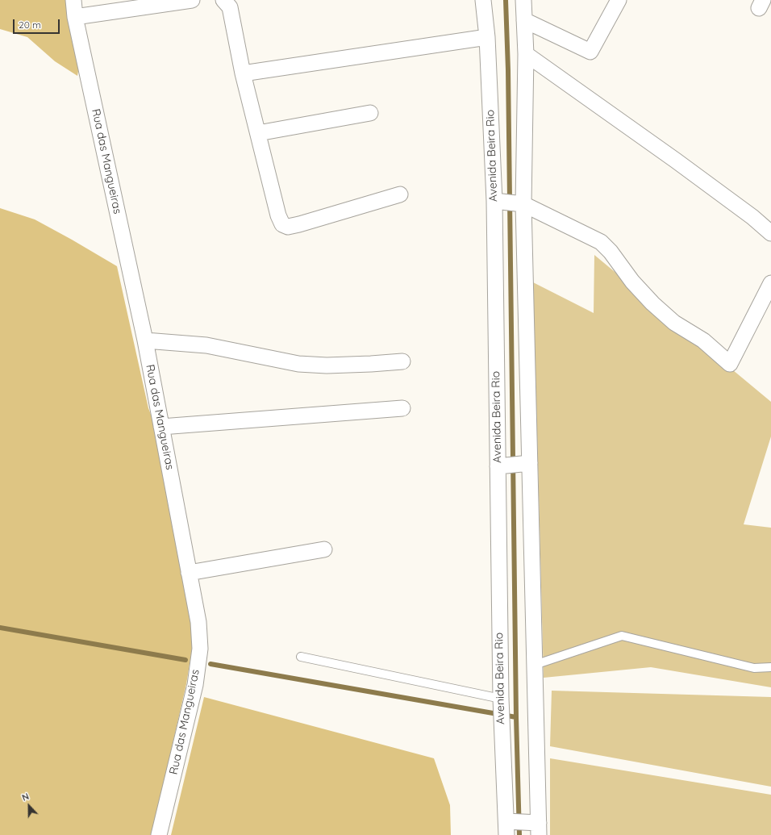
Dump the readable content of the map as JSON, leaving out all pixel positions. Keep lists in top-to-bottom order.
{
  "streets": {
    "street": ["Avenida Beira Rio", "Rua das Mangueiras"]
  },
  "scale_bar": "20 m",
  "north": "top"
}
